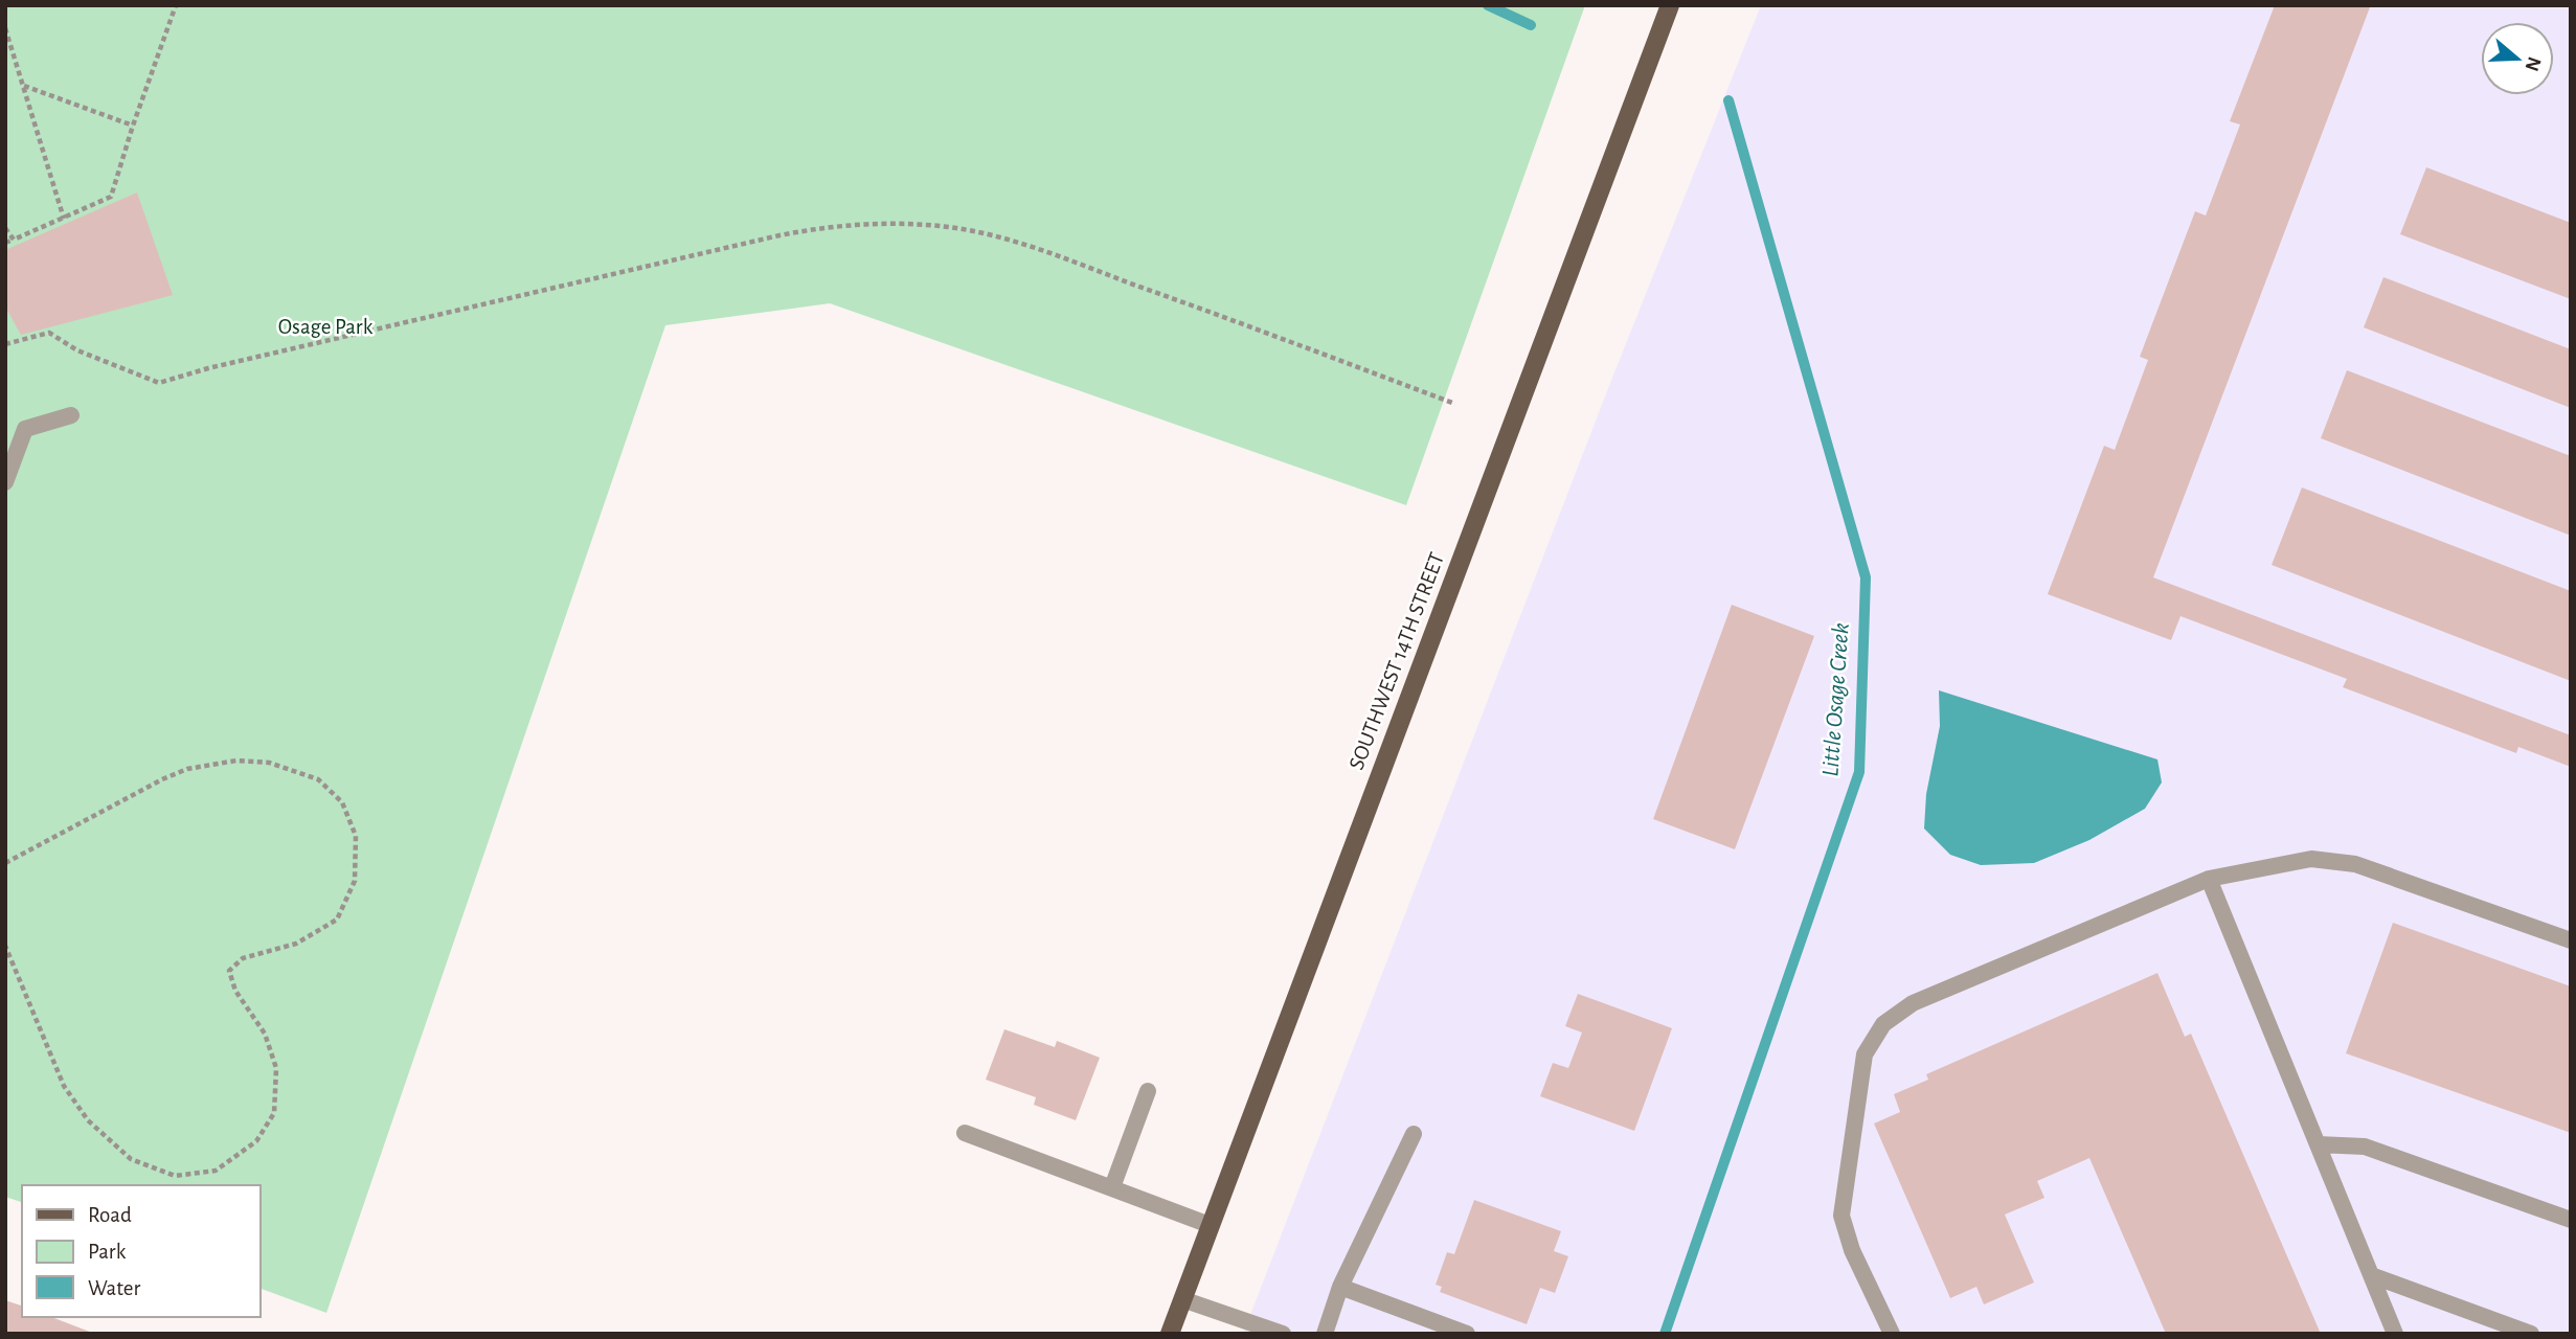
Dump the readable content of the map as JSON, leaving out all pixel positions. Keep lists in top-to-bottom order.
{
  "streets": {
    "main road": ["SOUTHWEST 14TH STREET"]
  },
  "water": ["Little Osage Creek"],
  "parks": ["Osage Park"],
  "legend": ["Road", "Park", "Water"],
  "north": "right"
}
